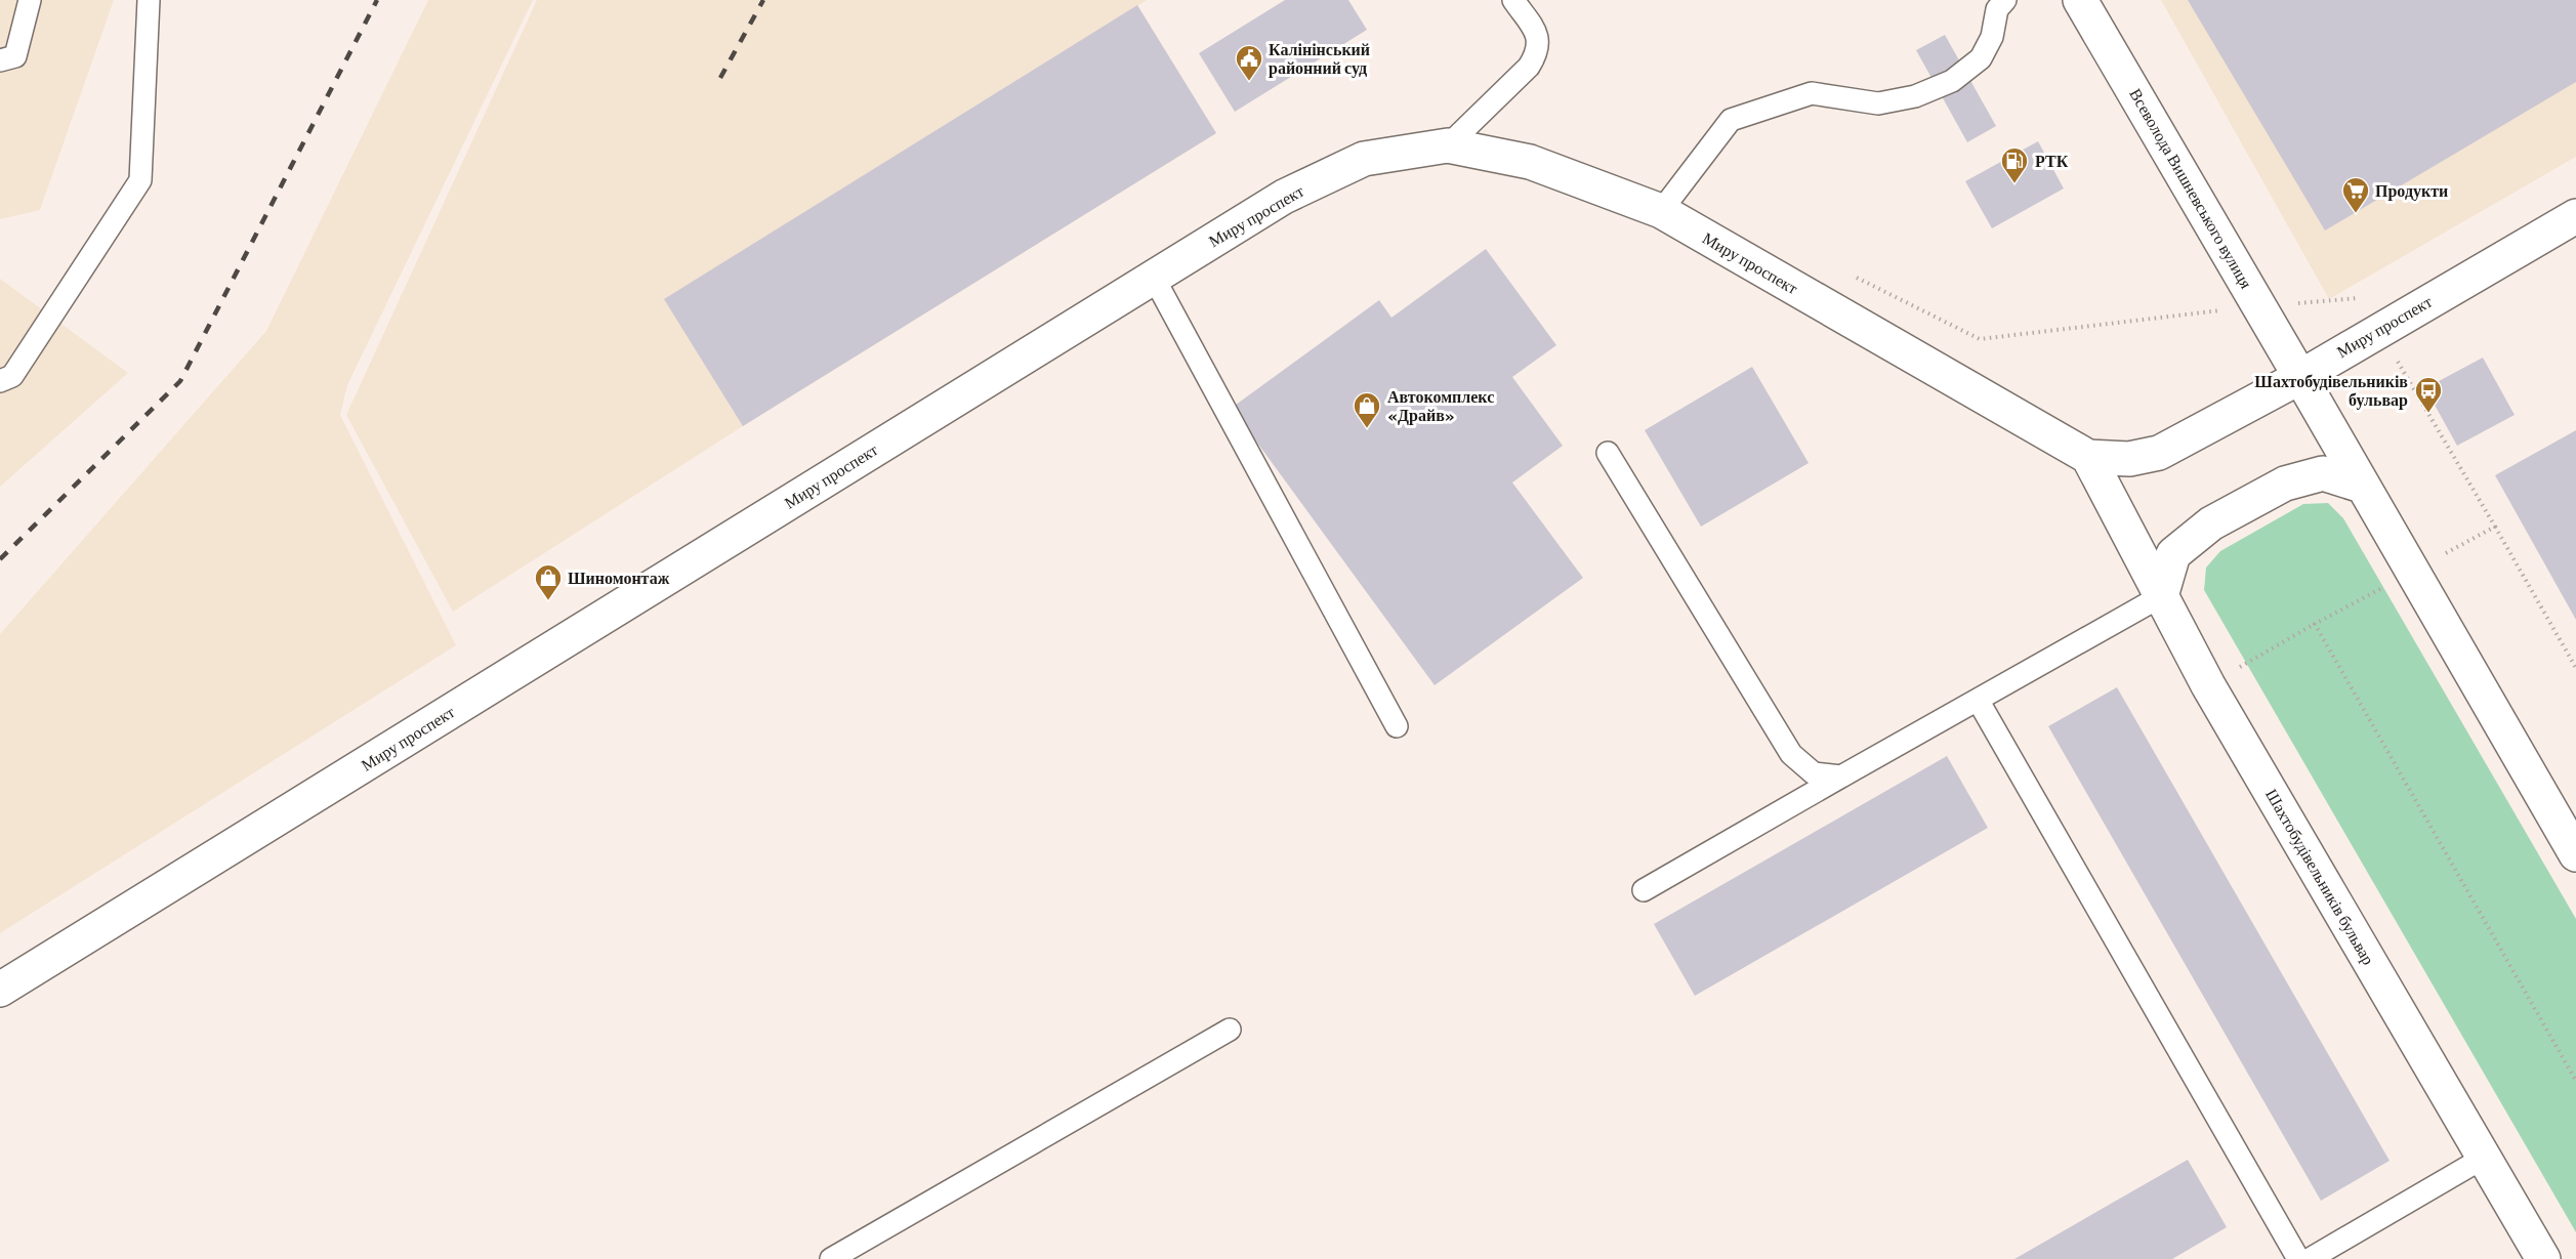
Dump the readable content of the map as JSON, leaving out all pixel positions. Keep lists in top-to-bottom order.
{
  "streets": {
    "main road": ["Всеволода Вишневського вулиця", "Миру проспект", "Шахтобудівельників бульвар"]
  },
  "crossings": [
    ["Всеволода Вишневського вулиця", "Миру проспект"],
    ["Миру проспект", "Шахтобудівельників бульвар"]
  ],
  "places": {
    "public building": ["Калінінський районний суд"],
    "fuel station": ["РТК"],
    "supermarket": ["Продукти"],
    "bus stop": ["Шахтобудівельників бульвар"],
    "shop": ["Автокомплекс «Драйв»", "Шиномонтаж"]
  }
}
